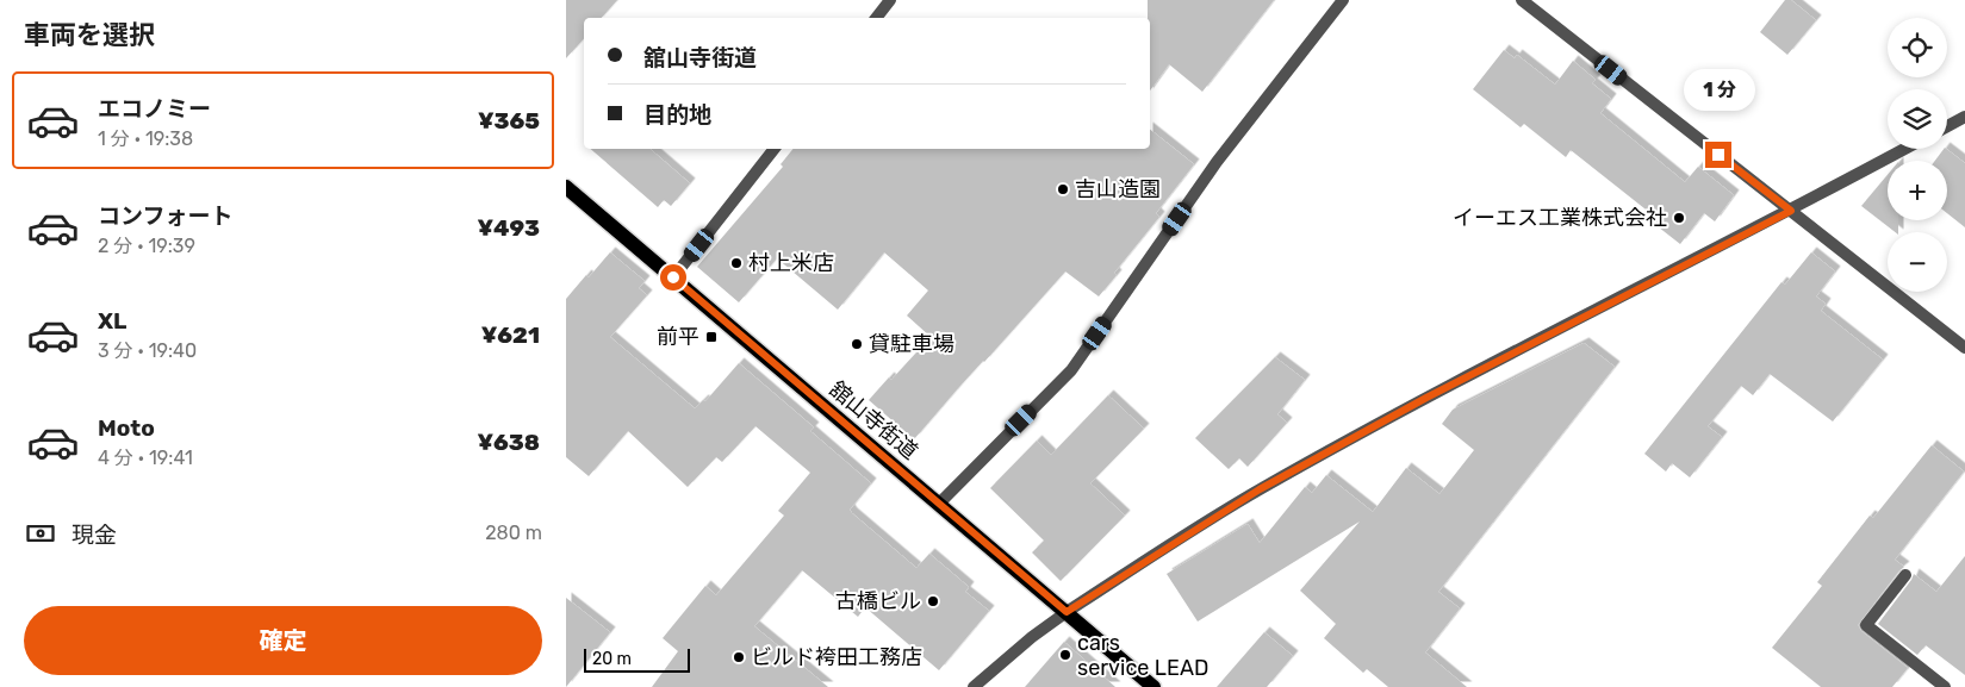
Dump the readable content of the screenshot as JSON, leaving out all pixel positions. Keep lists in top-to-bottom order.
{
  "streets": {
    "main road": ["舘山寺街道"]
  },
  "places": {
    "other": [
      "吉山造園",
      "イーエス工業株式会社",
      "村上米店",
      "貸駐車場",
      "古橋ビル",
      "cars service LEAD",
      "ビルド袴田工務店"
    ],
    "transit": ["前平"]
  },
  "scale_bar": "20 m",
  "page": {
    "heading": "車両を選択",
    "map_buttons": ["+", "−"],
    "banner": ["舘山寺街道", "目的地"],
    "bubble": "1 分",
    "list": [
      {
        "name": "エコノミー",
        "note": "1 分 · 19:38",
        "value": "¥365"
      },
      {
        "name": "コンフォート",
        "note": "2 分 · 19:39",
        "value": "¥493"
      },
      {
        "name": "XL",
        "note": "3 分 · 19:40",
        "value": "¥621"
      },
      {
        "name": "Moto",
        "note": "4 分 · 19:41",
        "value": "¥638"
      }
    ],
    "pay": ["現金", "280 m"],
    "buttons": "確定",
    "scale": "20 m"
  }
}
